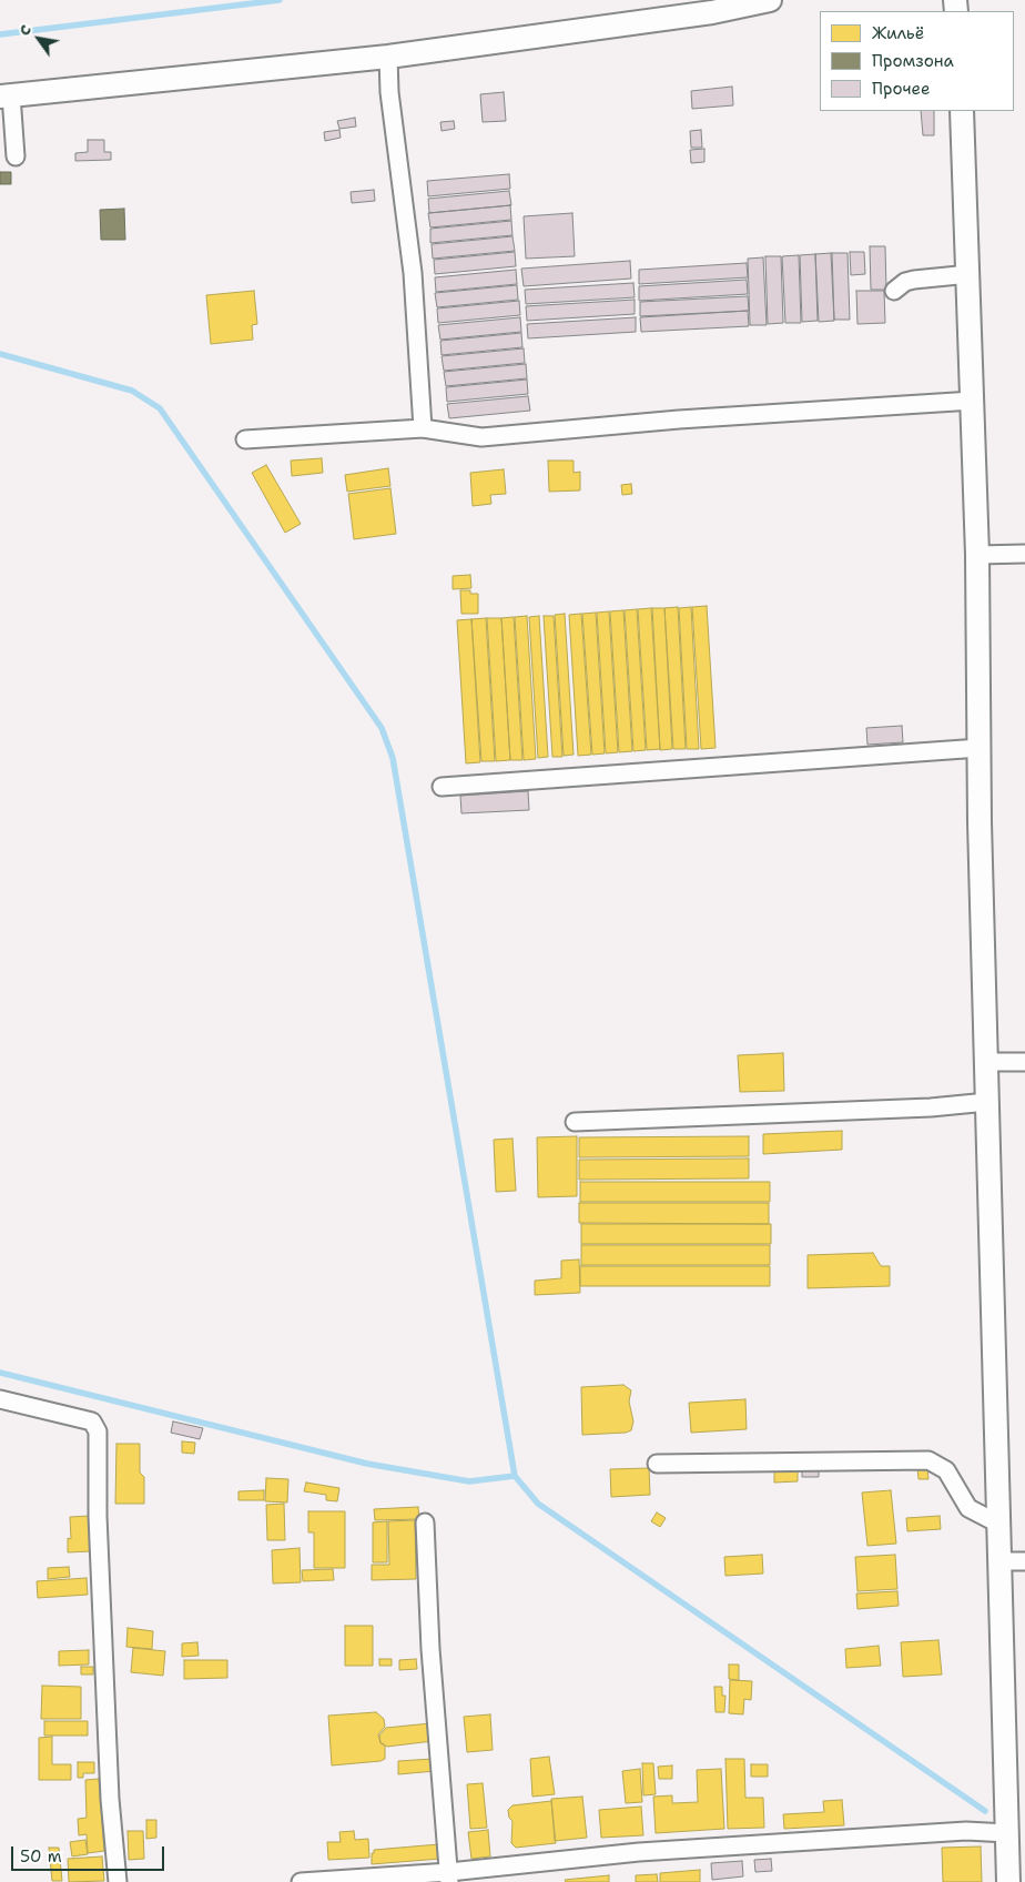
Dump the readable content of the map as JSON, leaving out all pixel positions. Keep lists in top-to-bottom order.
{
  "legend": ["Жильё", "Промзона", "Прочее"],
  "scale_bar": "50 m",
  "north": "top left"
}
